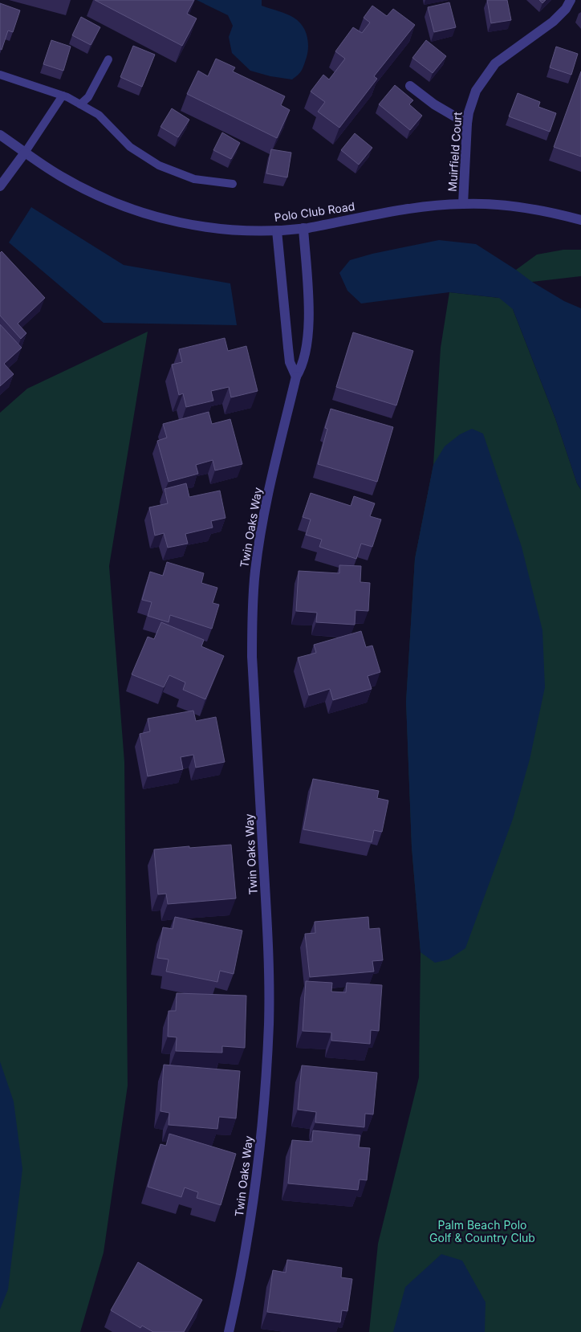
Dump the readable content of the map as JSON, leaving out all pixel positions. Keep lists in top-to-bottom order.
{
  "streets": {
    "street": ["Muirfield Court", "Polo Club Road", "Twin Oaks Way"]
  },
  "crossings": [
    ["Muirfield Court", "Polo Club Road"],
    ["Polo Club Road", "Twin Oaks Way"]
  ],
  "parks": ["Palm Beach Polo Golf & Country Club"]
}
